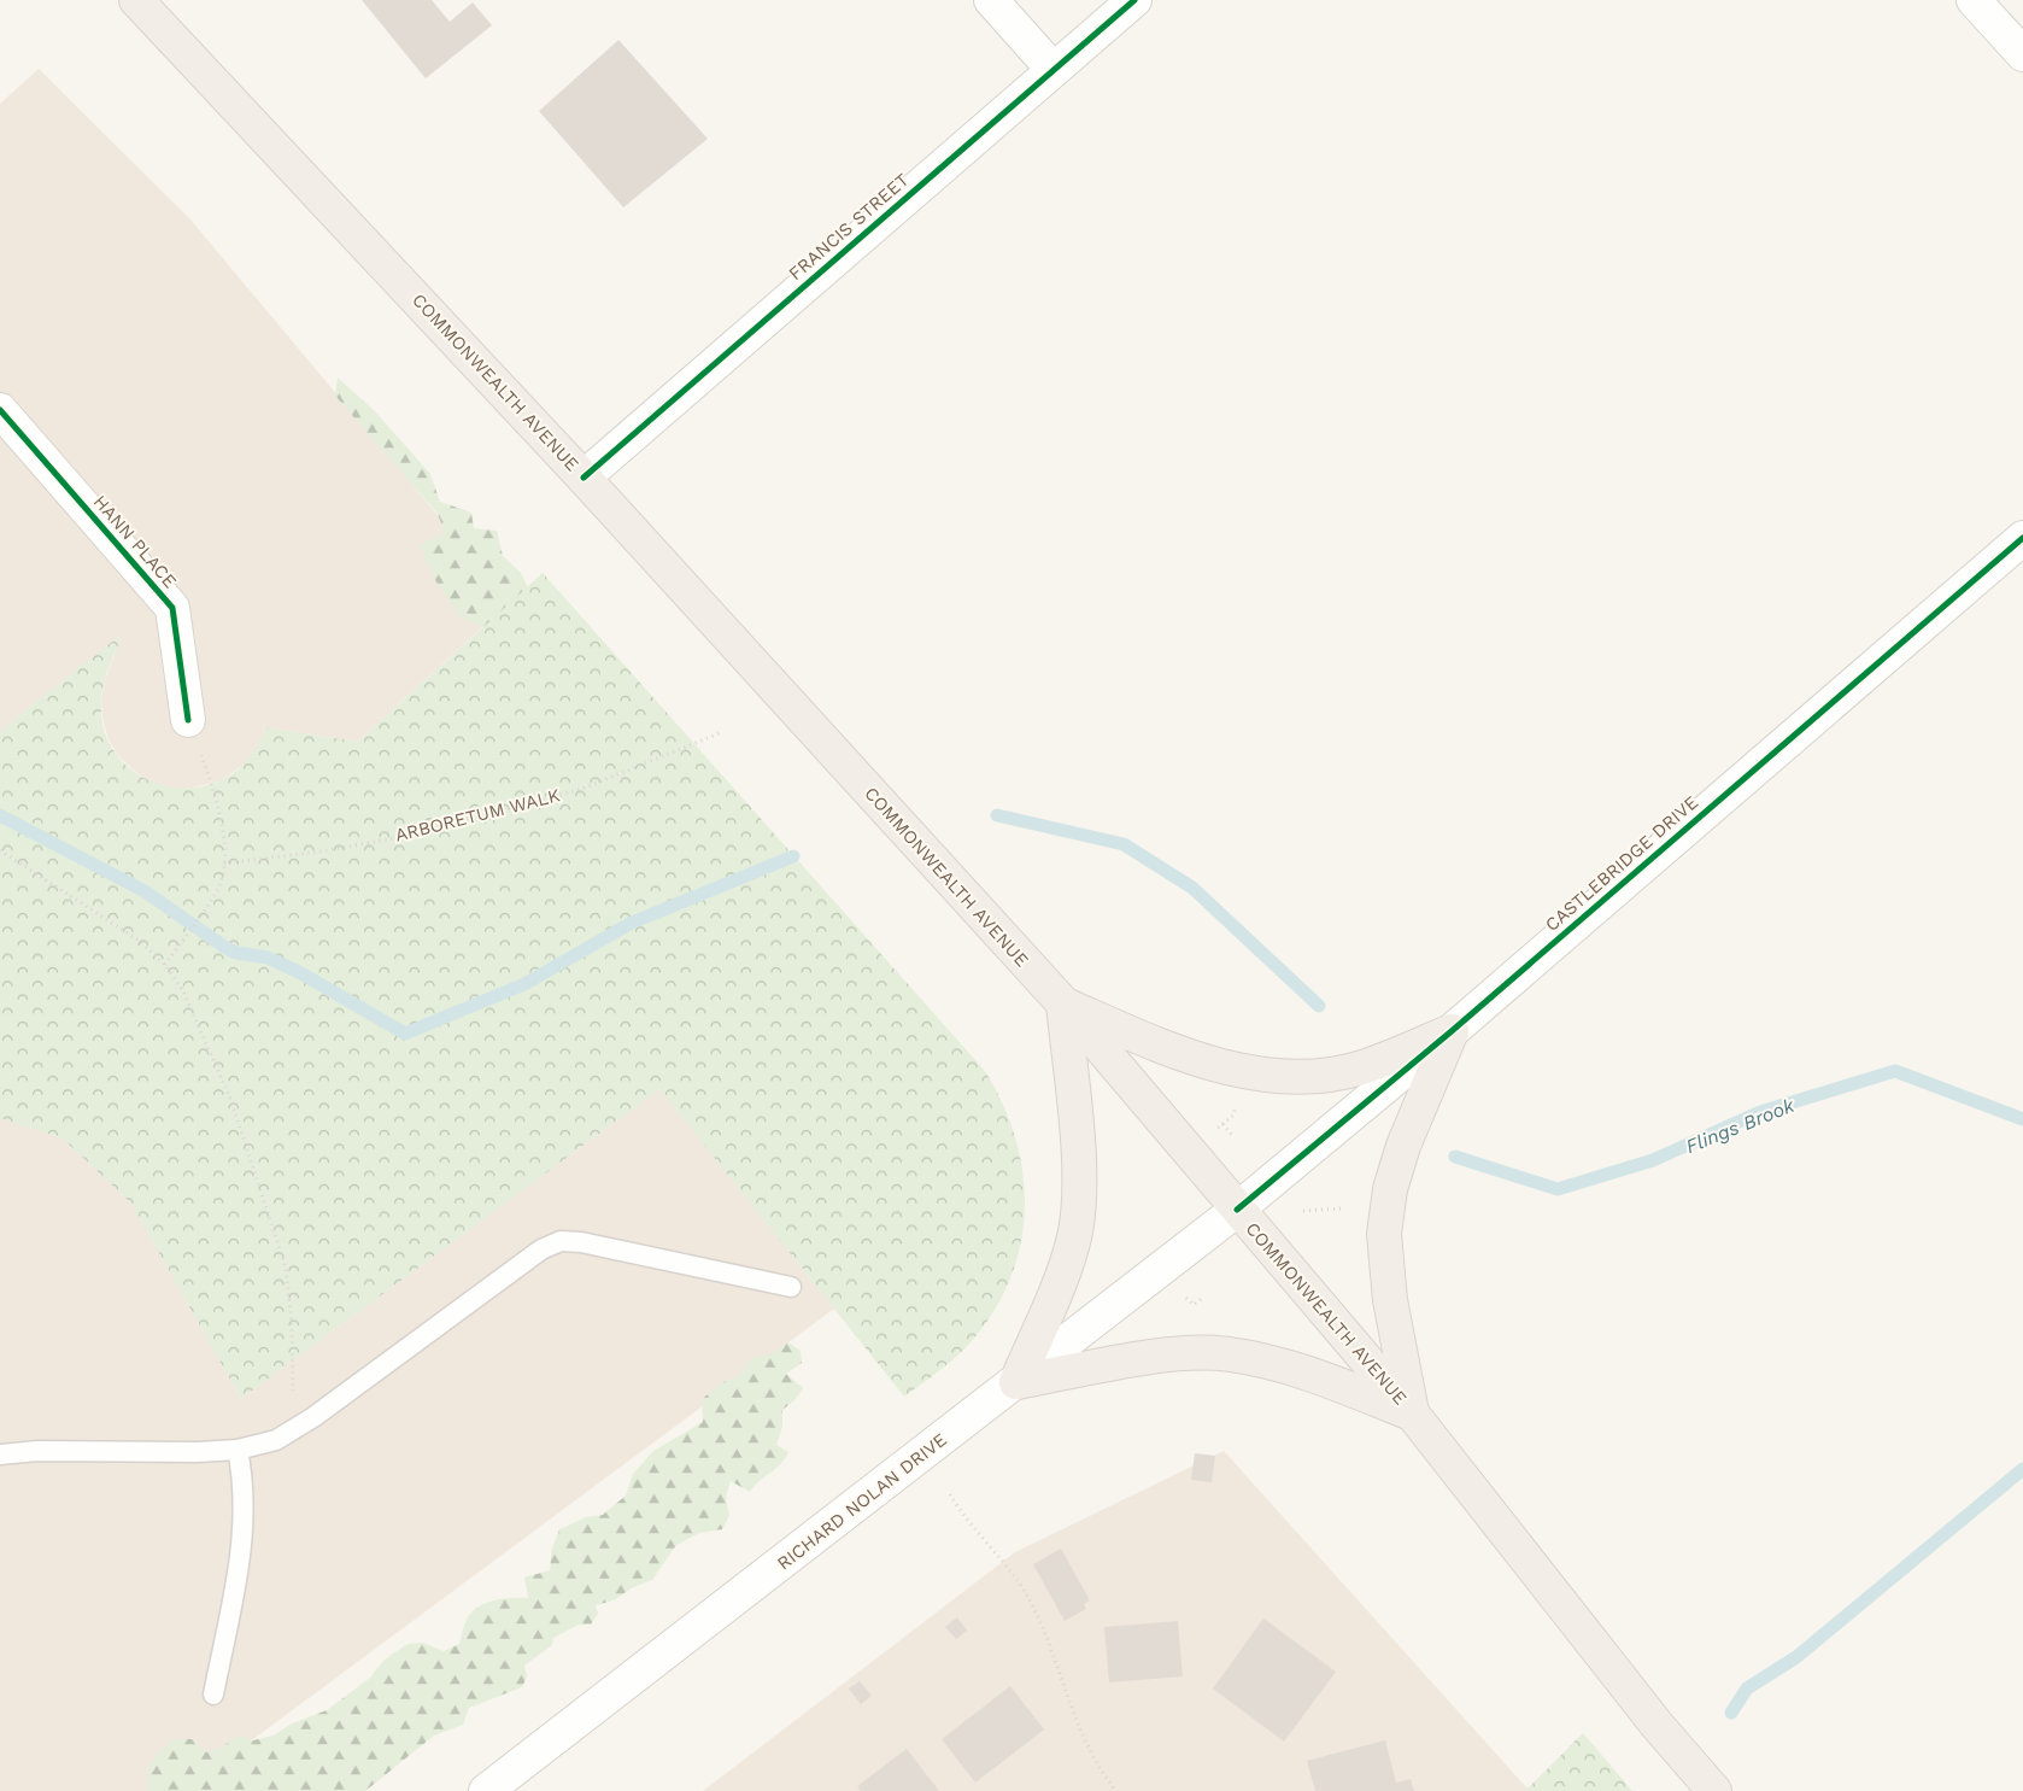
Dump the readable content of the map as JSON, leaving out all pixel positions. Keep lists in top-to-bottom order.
{
  "streets": {
    "main road": ["COMMONWEALTH AVENUE"],
    "street": [
      "FRANCIS STREET",
      "HANN PLACE",
      "CASTLEBRIDGE DRIVE",
      "RICHARD NOLAN DRIVE"
    ],
    "path": ["ARBORETUM WALK"]
  },
  "crossings": [
    ["FRANCIS STREET", "COMMONWEALTH AVENUE"],
    ["COMMONWEALTH AVENUE", "CASTLEBRIDGE DRIVE"],
    ["COMMONWEALTH AVENUE", "RICHARD NOLAN DRIVE"],
    ["CASTLEBRIDGE DRIVE", "RICHARD NOLAN DRIVE"]
  ],
  "water": ["Flings Brook"]
}
